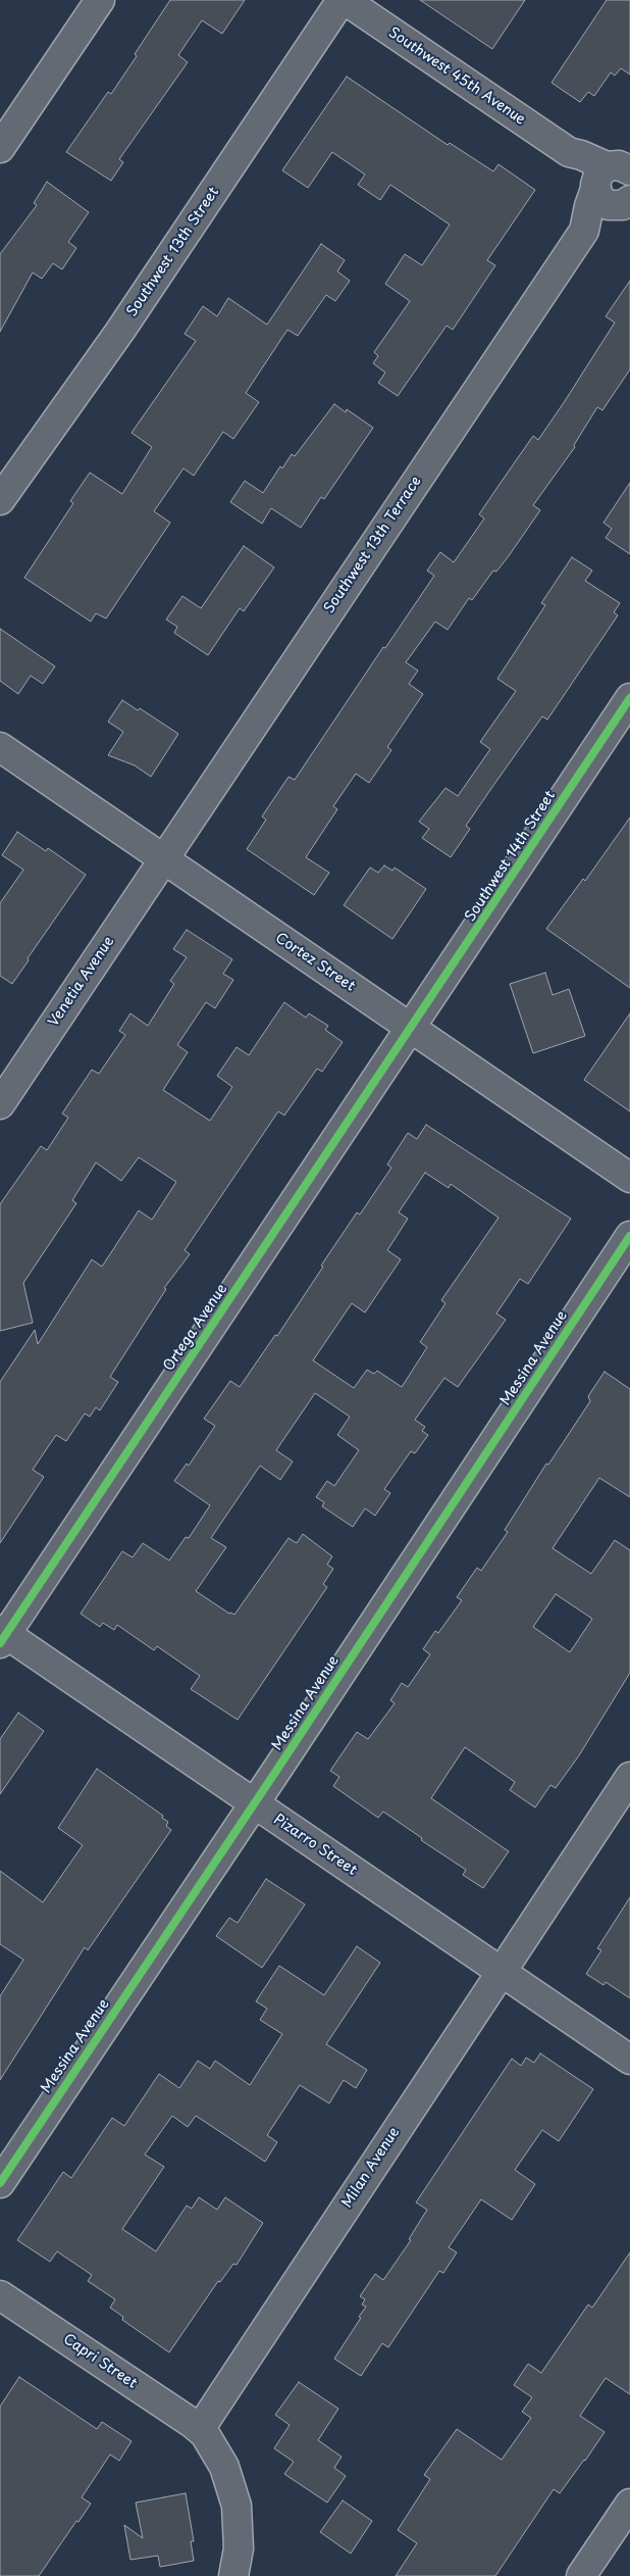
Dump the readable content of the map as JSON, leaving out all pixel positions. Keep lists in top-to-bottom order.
{
  "streets": {
    "street": [
      "Southwest 45th Avenue",
      "Southwest 13th Street",
      "Southwest 13th Terrace",
      "Southwest 14th Street",
      "Cortez Street",
      "Venetia Avenue",
      "Ortega Avenue",
      "Messina Avenue",
      "Pizarro Street",
      "Milan Avenue",
      "Capri Street"
    ]
  },
  "crossings": [
    ["Southwest 45th Avenue", "Southwest 13th Street"],
    ["Southwest 45th Avenue", "Southwest 13th Terrace"],
    ["Southwest 13th Terrace", "Cortez Street"],
    ["Southwest 13th Terrace", "Venetia Avenue"],
    ["Southwest 14th Street", "Cortez Street"],
    ["Southwest 14th Street", "Ortega Avenue"],
    ["Cortez Street", "Venetia Avenue"],
    ["Cortez Street", "Ortega Avenue"],
    ["Ortega Avenue", "Pizarro Street"],
    ["Messina Avenue", "Pizarro Street"],
    ["Pizarro Street", "Milan Avenue"],
    ["Milan Avenue", "Capri Street"]
  ]
}
